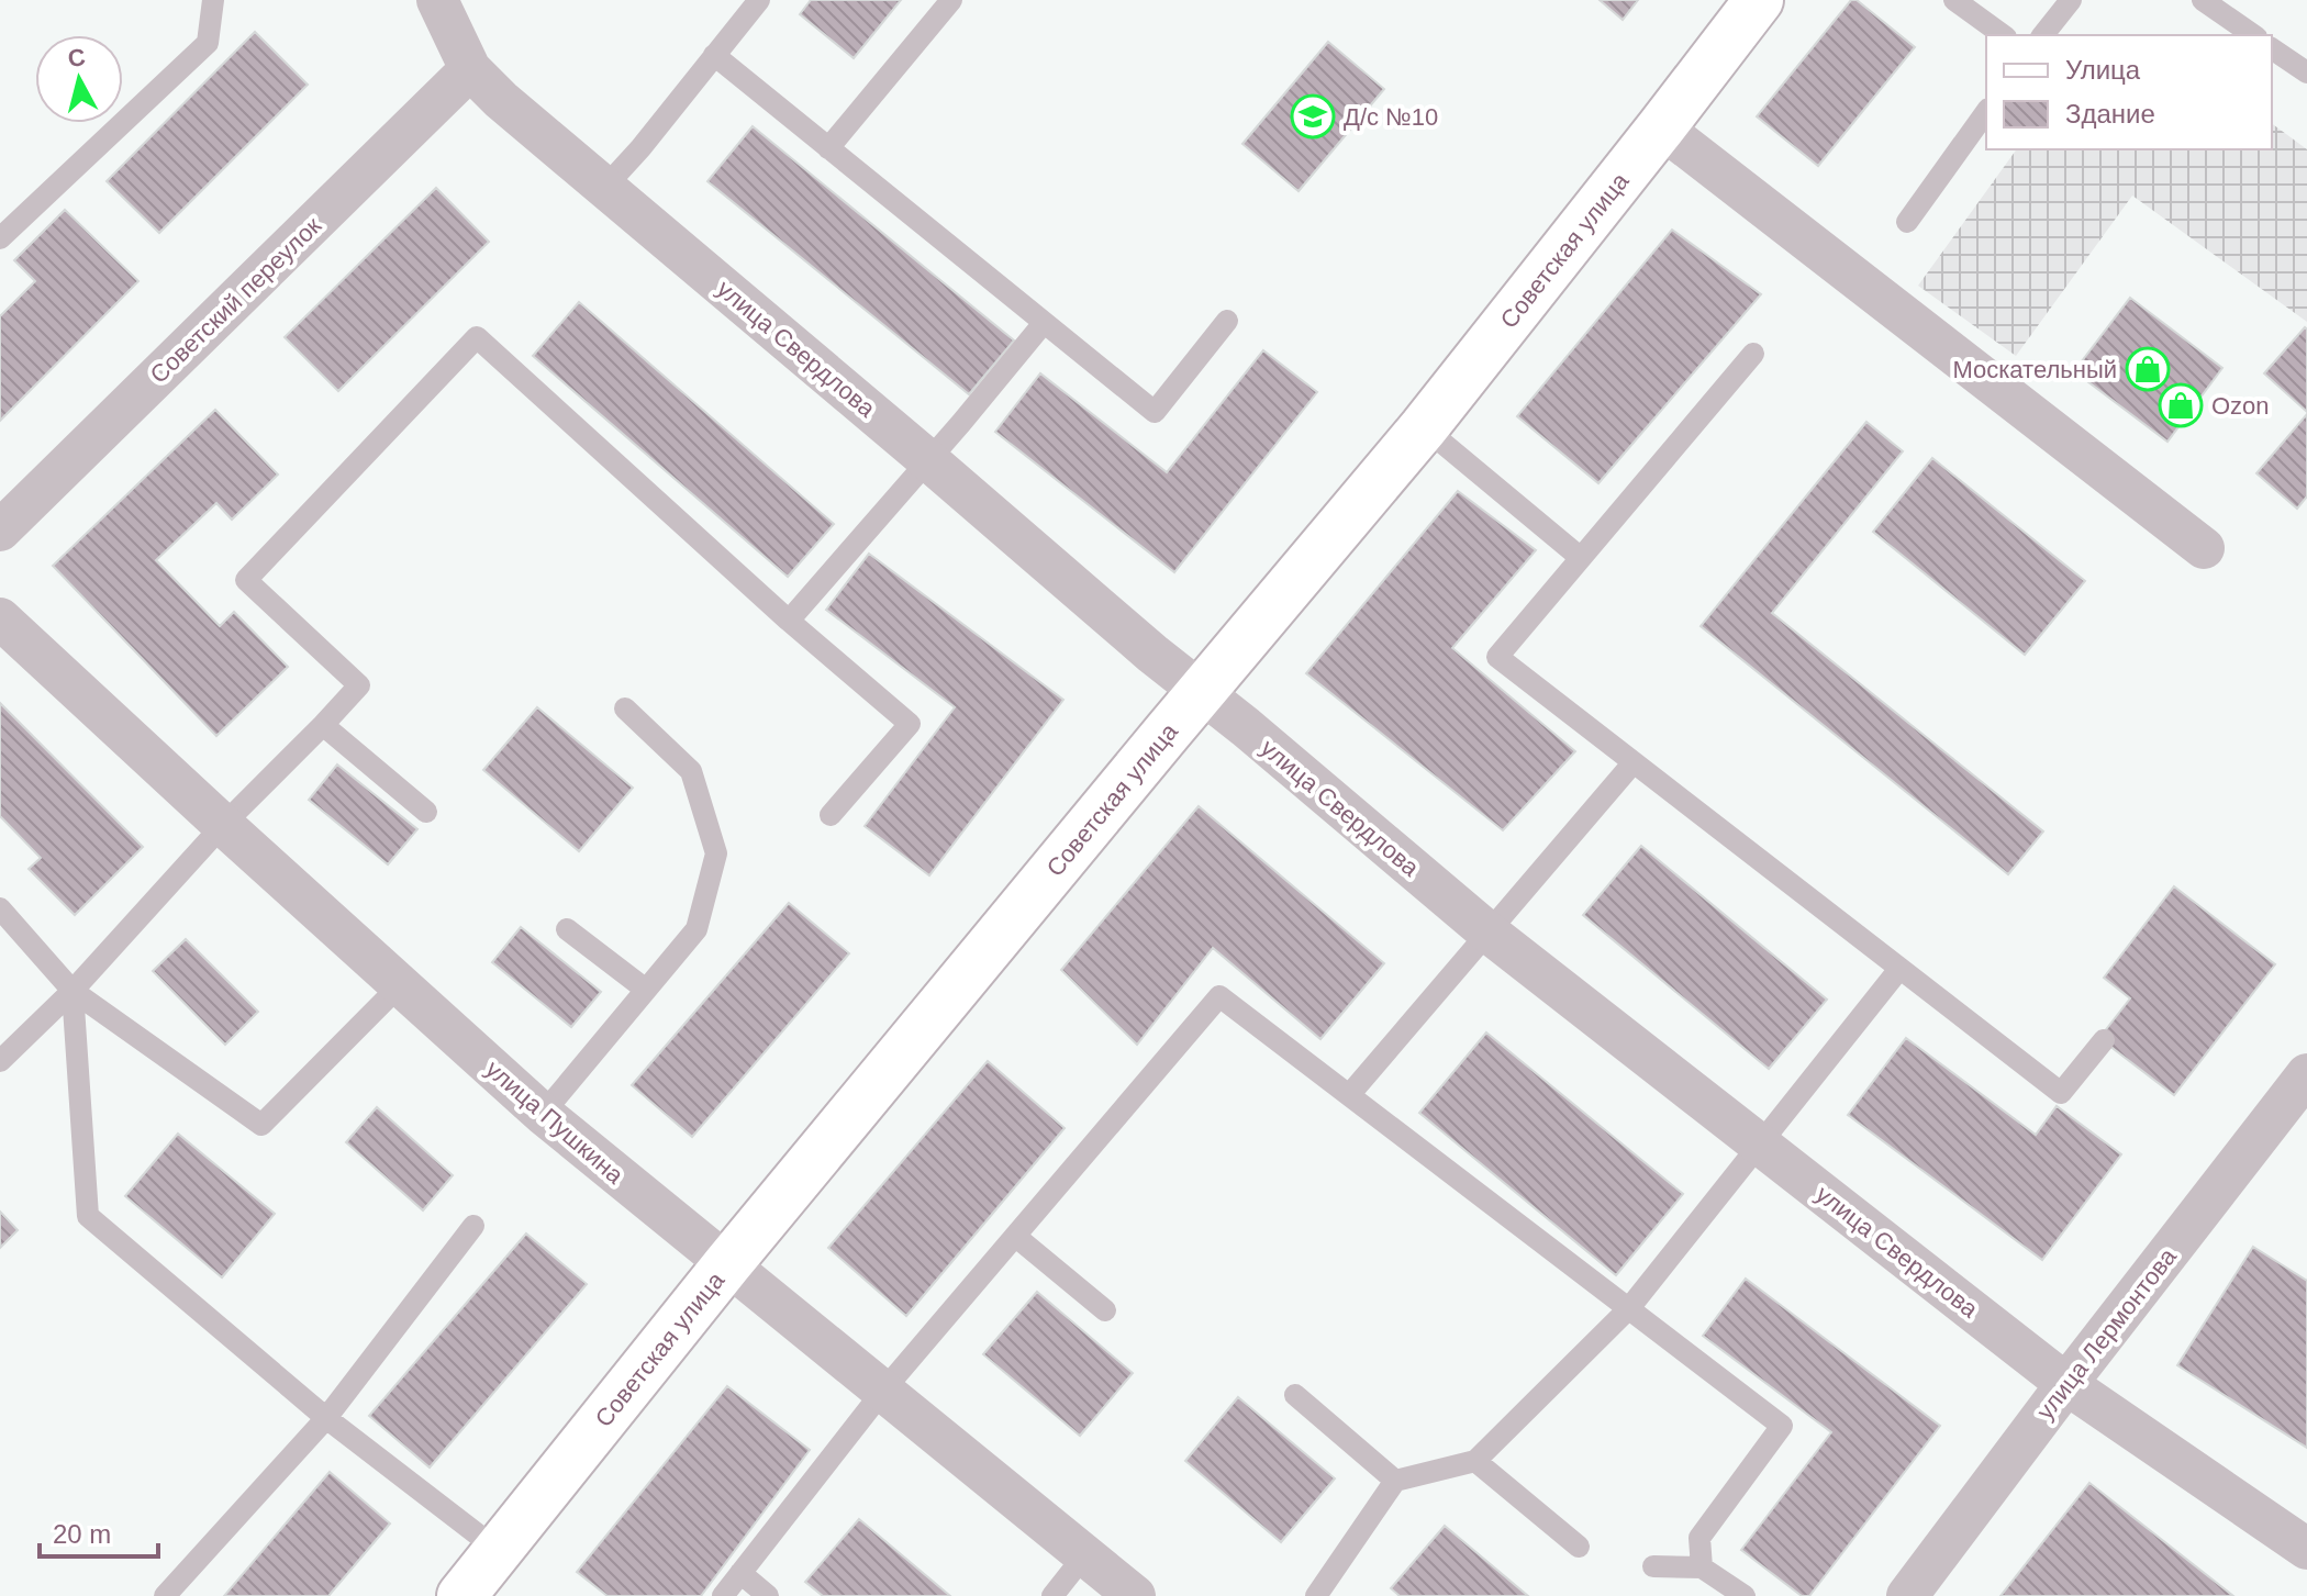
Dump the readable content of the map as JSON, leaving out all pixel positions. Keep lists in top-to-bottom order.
{
  "streets": {
    "street": [
      "Советская улица",
      "Советский переулок",
      "улица Свердлова",
      "улица Пушкина",
      "улица Лермонтова"
    ]
  },
  "crossings": [
    ["Советская улица", "улица Свердлова"],
    ["Советская улица", "улица Пушкина"],
    ["Советский переулок", "улица Свердлова"],
    ["улица Свердлова", "улица Лермонтова"]
  ],
  "places": {
    "school or university": ["Д/с №10"],
    "shop": ["Москательный", "Ozon"]
  },
  "legend": ["Улица", "Здание"],
  "scale_bar": "20 m",
  "north": "top"
}
